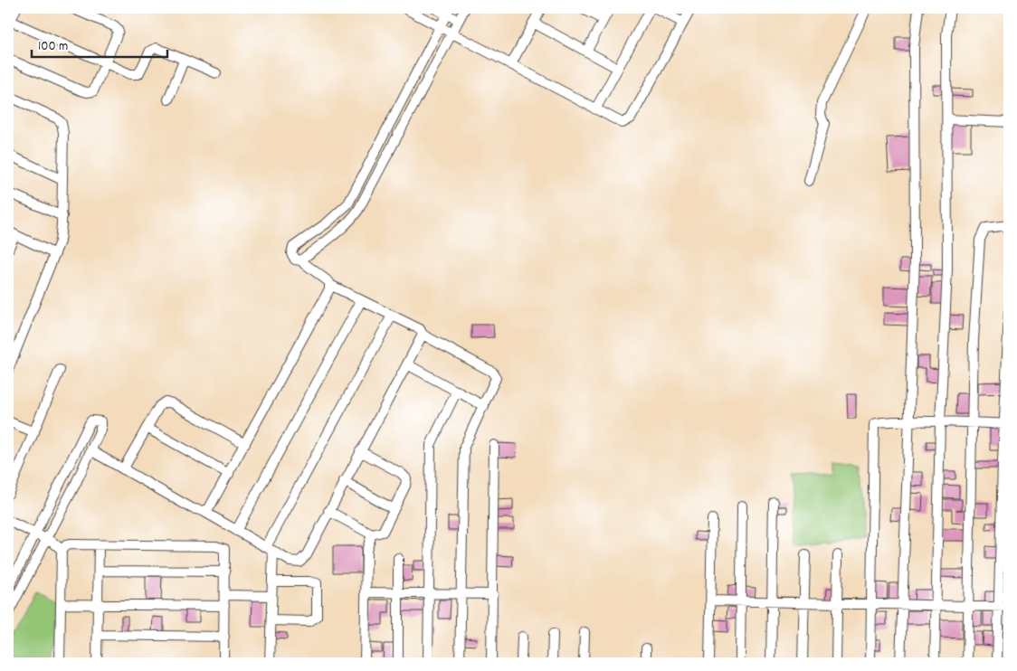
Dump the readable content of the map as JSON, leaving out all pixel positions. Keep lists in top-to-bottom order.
{
  "scale_bar": "100 m"
}
